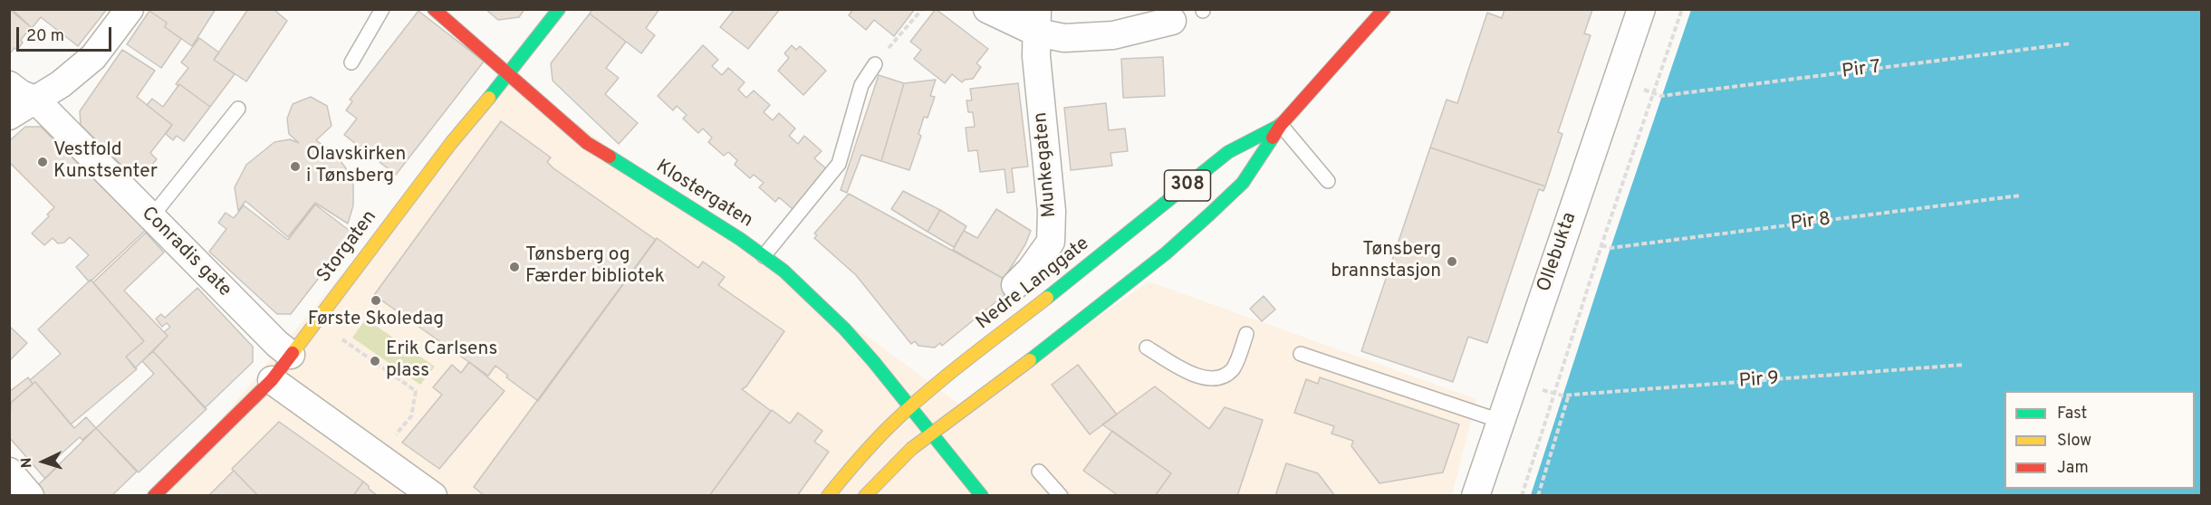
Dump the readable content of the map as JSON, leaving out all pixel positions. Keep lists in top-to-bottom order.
{
  "streets": {
    "street": [
      "Munkegaten",
      "308",
      "Klostergaten",
      "Storgaten",
      "Conradis gate",
      "Ollebukta",
      "Nedre Langgate"
    ],
    "path": ["Pir 7", "Pir 8", "Pir 9"]
  },
  "crossings": [
    ["Klostergaten", "Storgaten"],
    ["Klostergaten", "Nedre Langgate"],
    ["Storgaten", "Conradis gate"]
  ],
  "places": [
    "Vestfold Kunstsenter",
    "Olavskirken i Tønsberg",
    "Tønsberg brannstasjon",
    "Tønsberg og Færder bibliotek",
    "Første Skoledag",
    "Erik Carlsens plass"
  ],
  "legend": ["Fast", "Slow", "Jam"],
  "scale_bar": "20 m",
  "north": "left"
}
